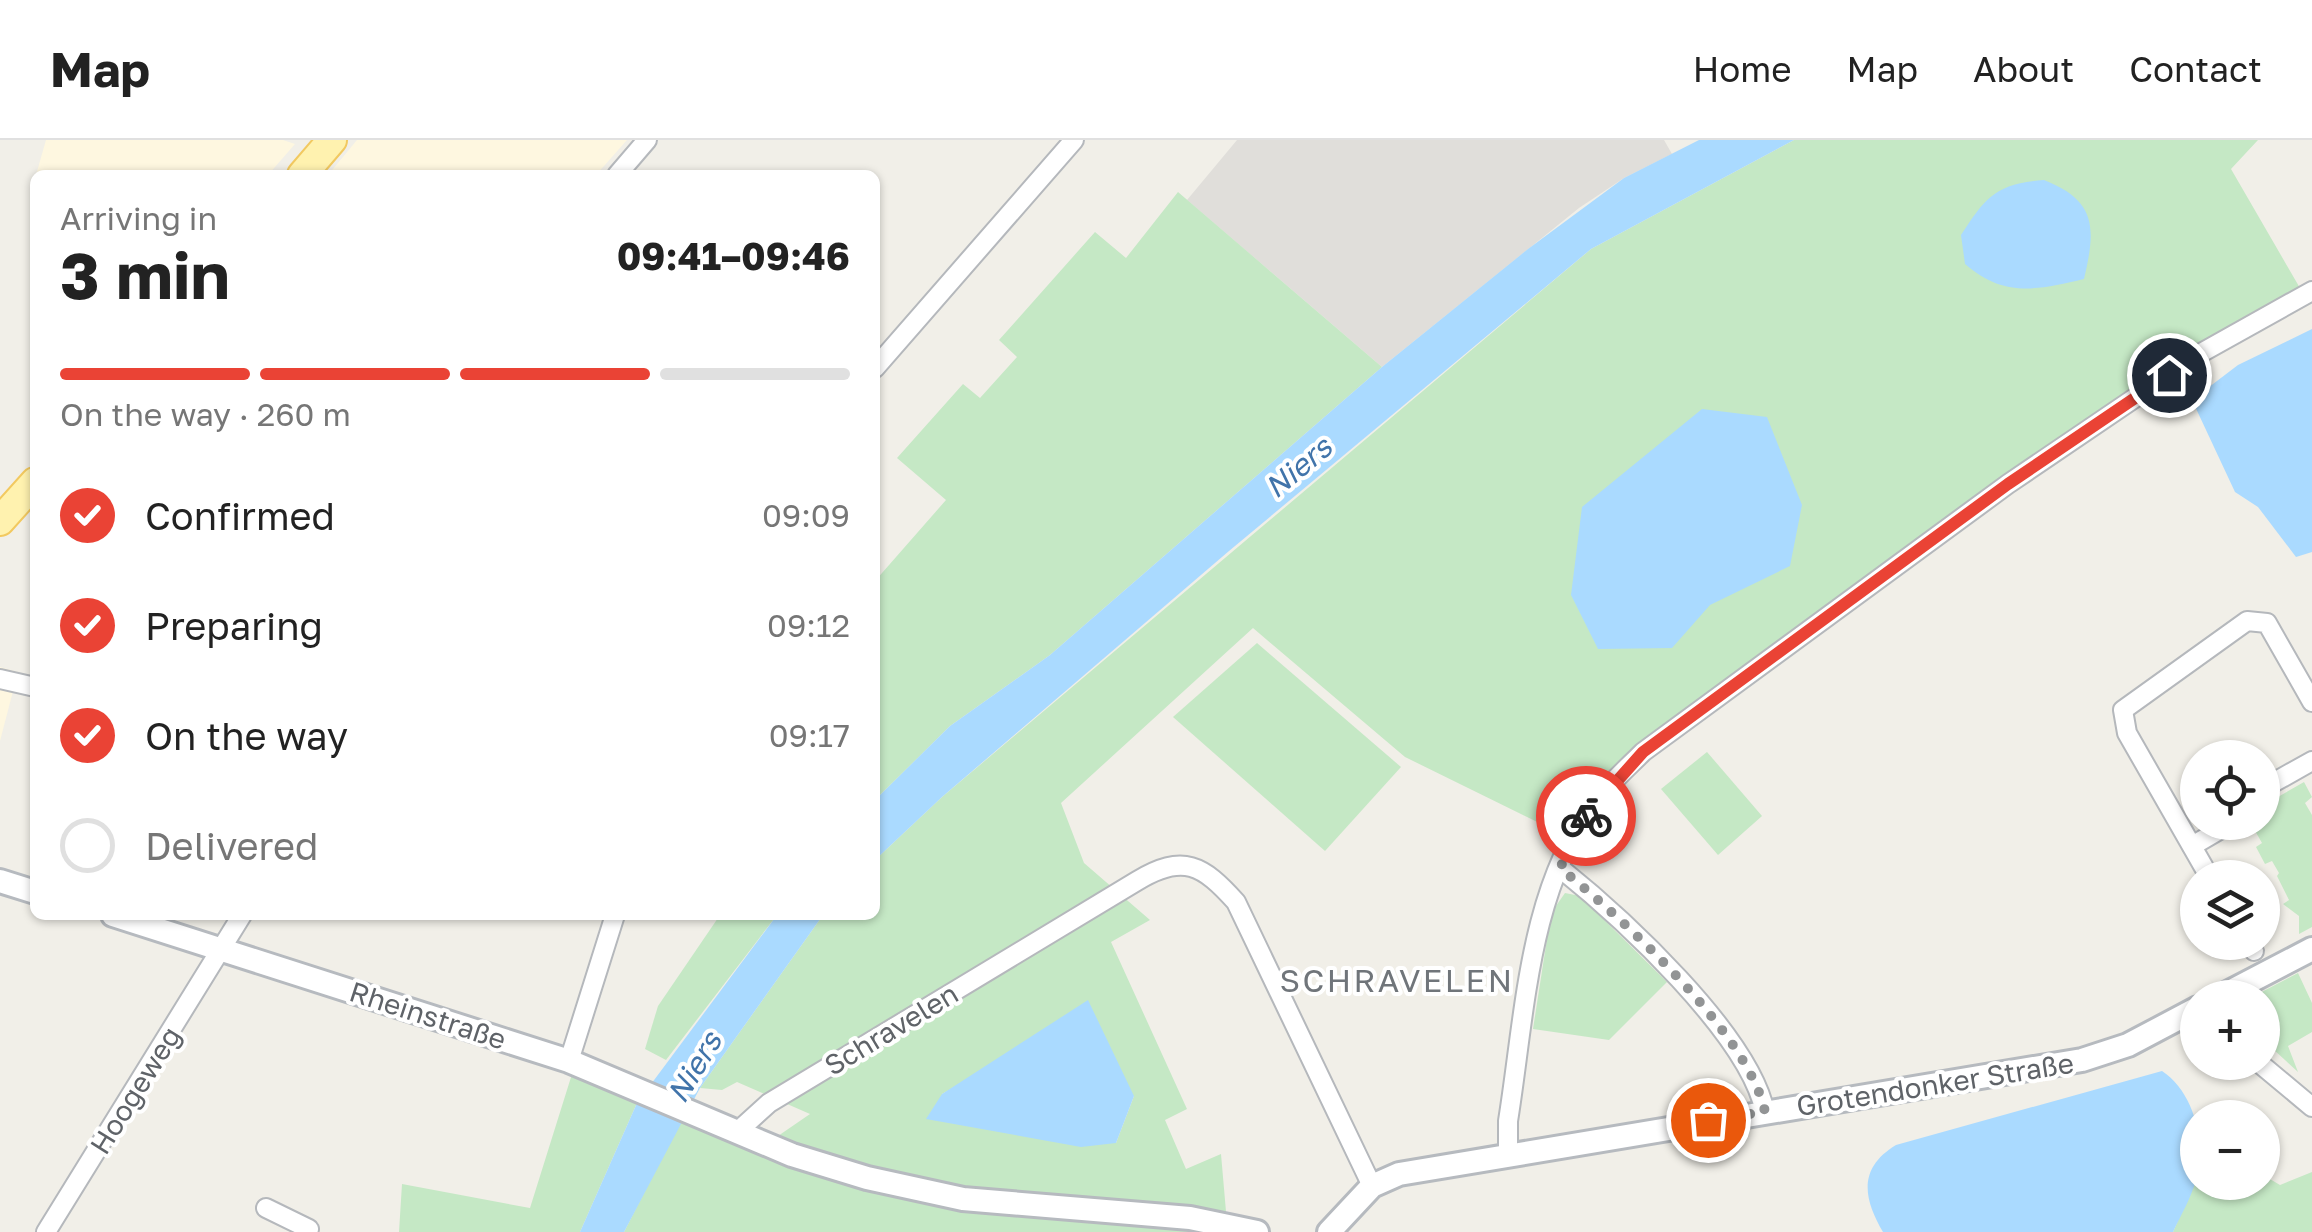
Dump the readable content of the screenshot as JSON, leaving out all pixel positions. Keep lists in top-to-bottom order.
{
  "streets": {
    "main road": ["Rheinstraße", "Grotendonker Straße"],
    "street": ["Schravelen", "Hoogeweg"]
  },
  "crossings": [
    ["Rheinstraße", "Schravelen"],
    ["Rheinstraße", "Hoogeweg"],
    ["Schravelen", "Grotendonker Straße"]
  ],
  "districts": ["SCHRAVELEN"],
  "water": ["Niers"],
  "page": {
    "header": "Map",
    "nav": [
      "Home",
      "Map",
      "About",
      "Contact"
    ],
    "heading": ["3 min", "Arriving in", "09:41–09:46"],
    "bar": "On the way · 260 m",
    "list": [
      ["Confirmed", "09:09"],
      ["Preparing", "09:12"],
      ["On the way", "09:17"],
      "Delivered"
    ],
    "map_buttons": ["+", "−"]
  }
}
